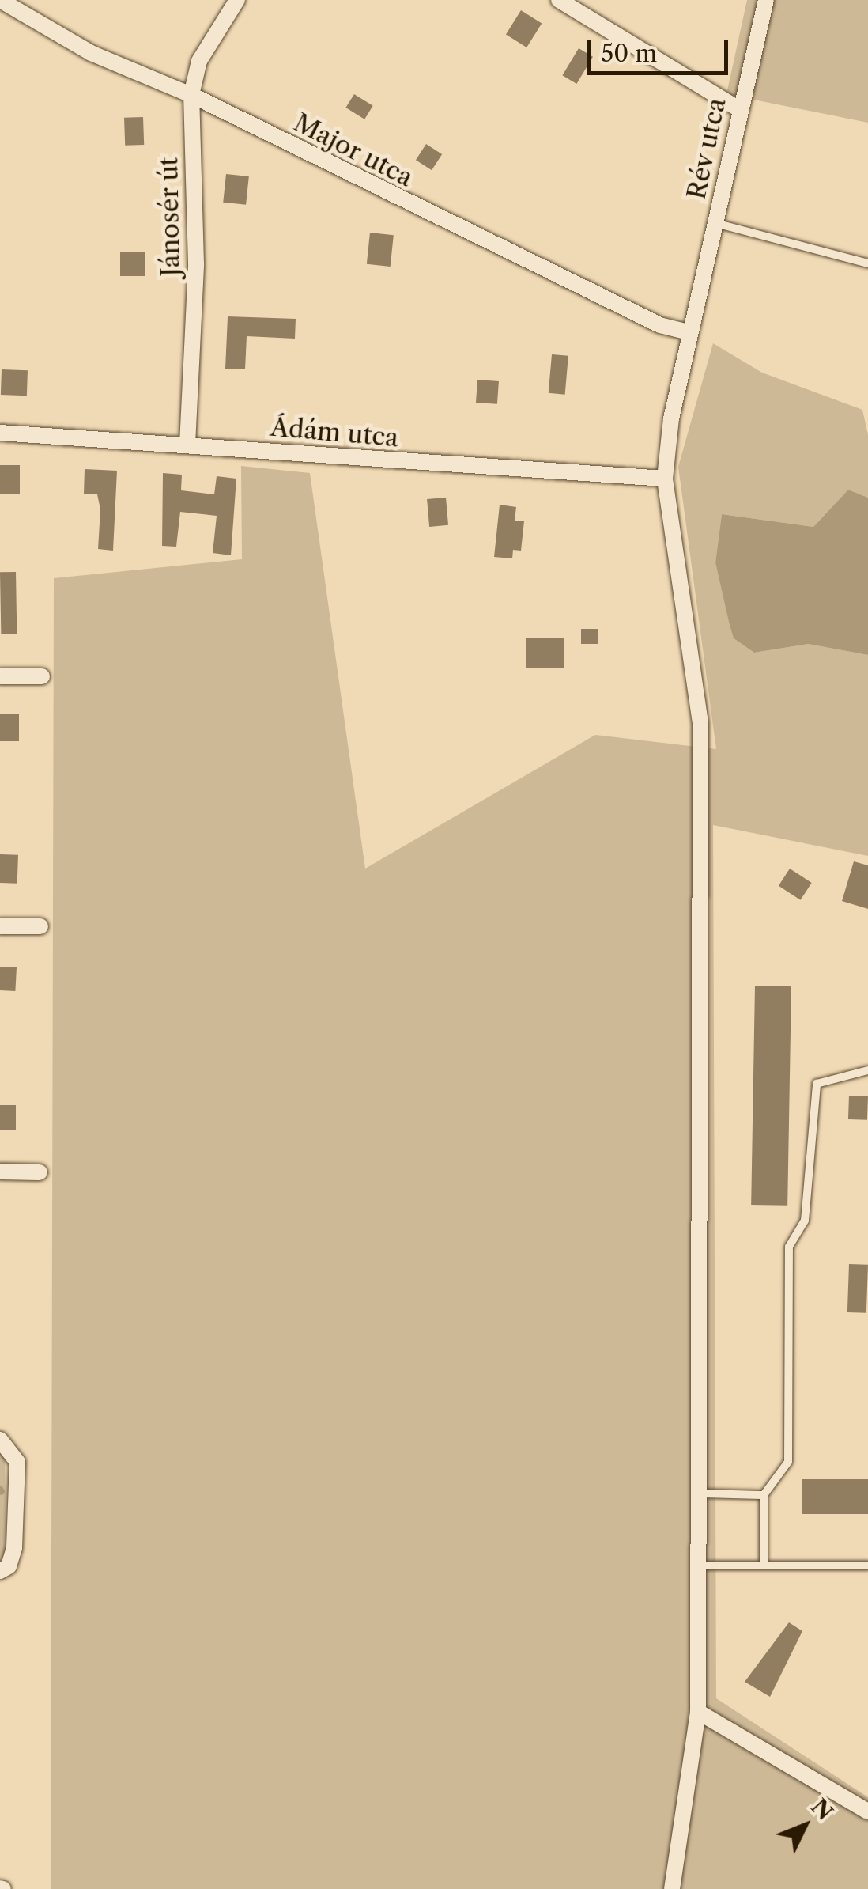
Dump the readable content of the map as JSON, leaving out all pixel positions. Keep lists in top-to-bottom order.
{
  "streets": {
    "street": [
      "Rév utca",
      "Major utca",
      "Jánosér út",
      "Ádám utca"
    ]
  },
  "crossings": [
    ["Rév utca", "Major utca"],
    ["Rév utca", "Ádám utca"],
    ["Major utca", "Jánosér út"],
    ["Jánosér út", "Ádám utca"]
  ],
  "scale_bar": "50 m",
  "north": "top right"
}
